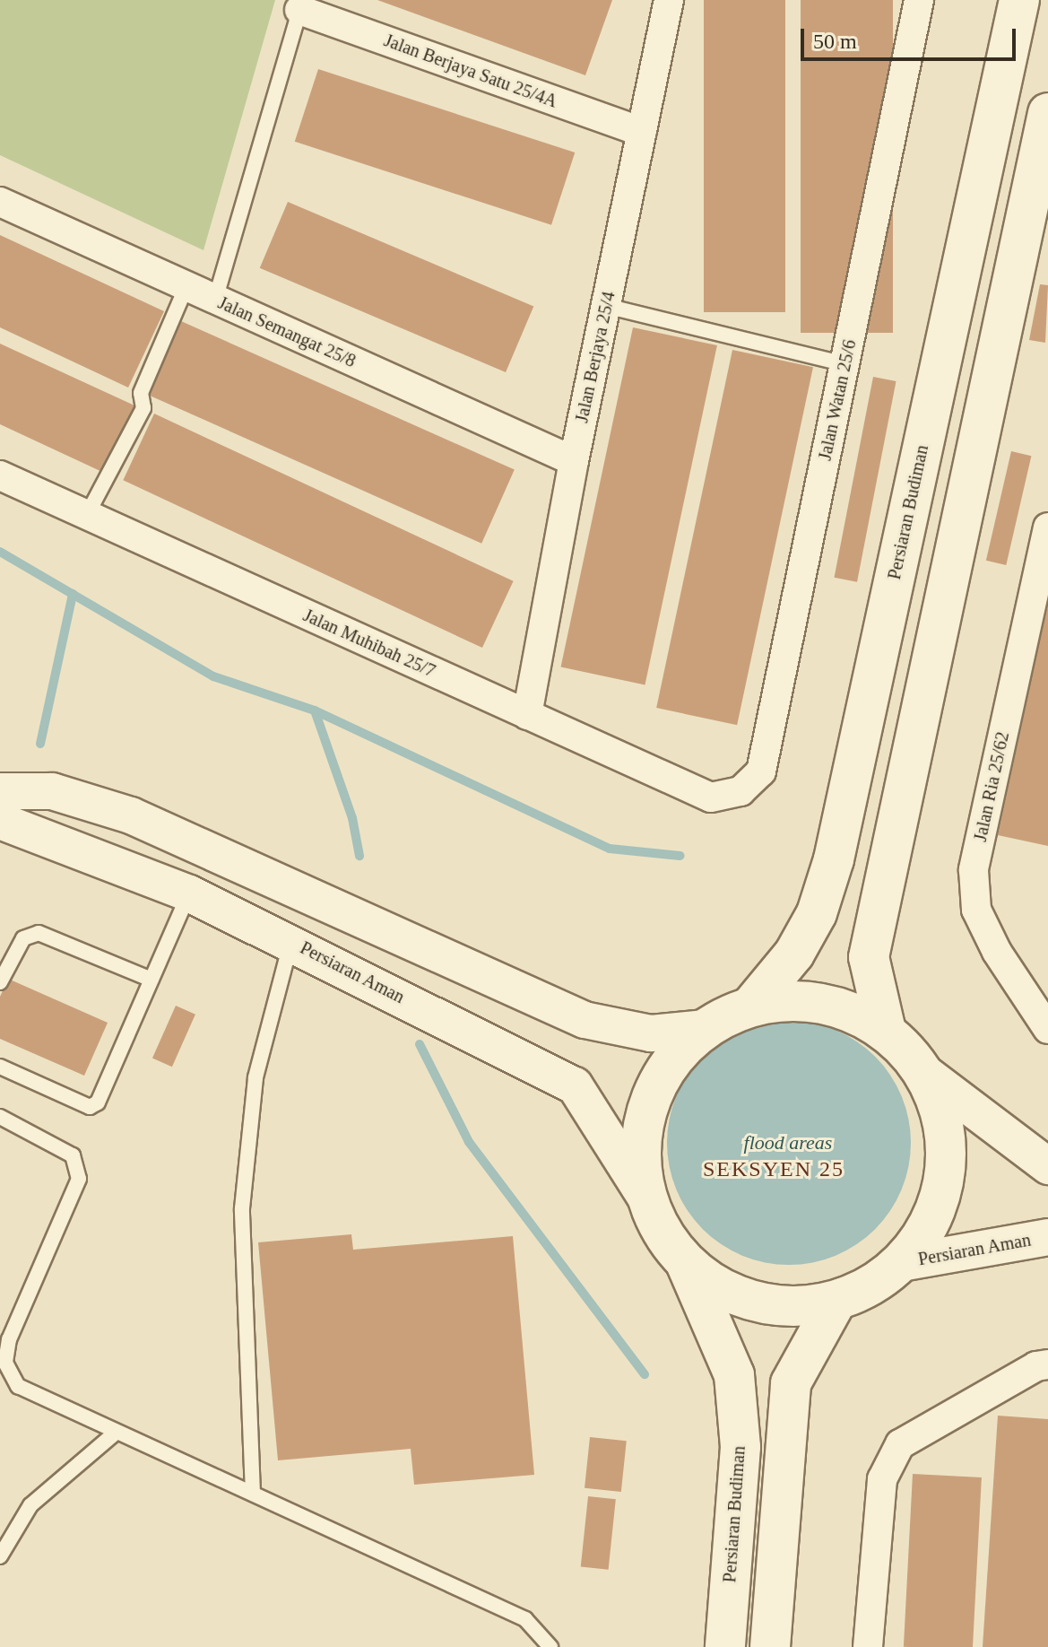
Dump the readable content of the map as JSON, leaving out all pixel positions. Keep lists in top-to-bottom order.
{
  "streets": {
    "main road": ["Persiaran Budiman"],
    "street": [
      "Jalan Berjaya Satu 25/4A",
      "Jalan Semangat 25/8",
      "Jalan Berjaya 25/4",
      "Jalan Watan 25/6",
      "Jalan Muhibah 25/7",
      "Jalan Ria 25/62",
      "Persiaran Aman"
    ]
  },
  "crossings": [
    ["Jalan Berjaya Satu 25/4A", "Jalan Berjaya 25/4"],
    ["Jalan Semangat 25/8", "Jalan Berjaya 25/4"],
    ["Jalan Berjaya 25/4", "Jalan Muhibah 25/7"],
    ["Jalan Watan 25/6", "Jalan Muhibah 25/7"]
  ],
  "districts": ["SEKSYEN 25"],
  "water": ["flood areas"],
  "scale_bar": "50 m"
}
